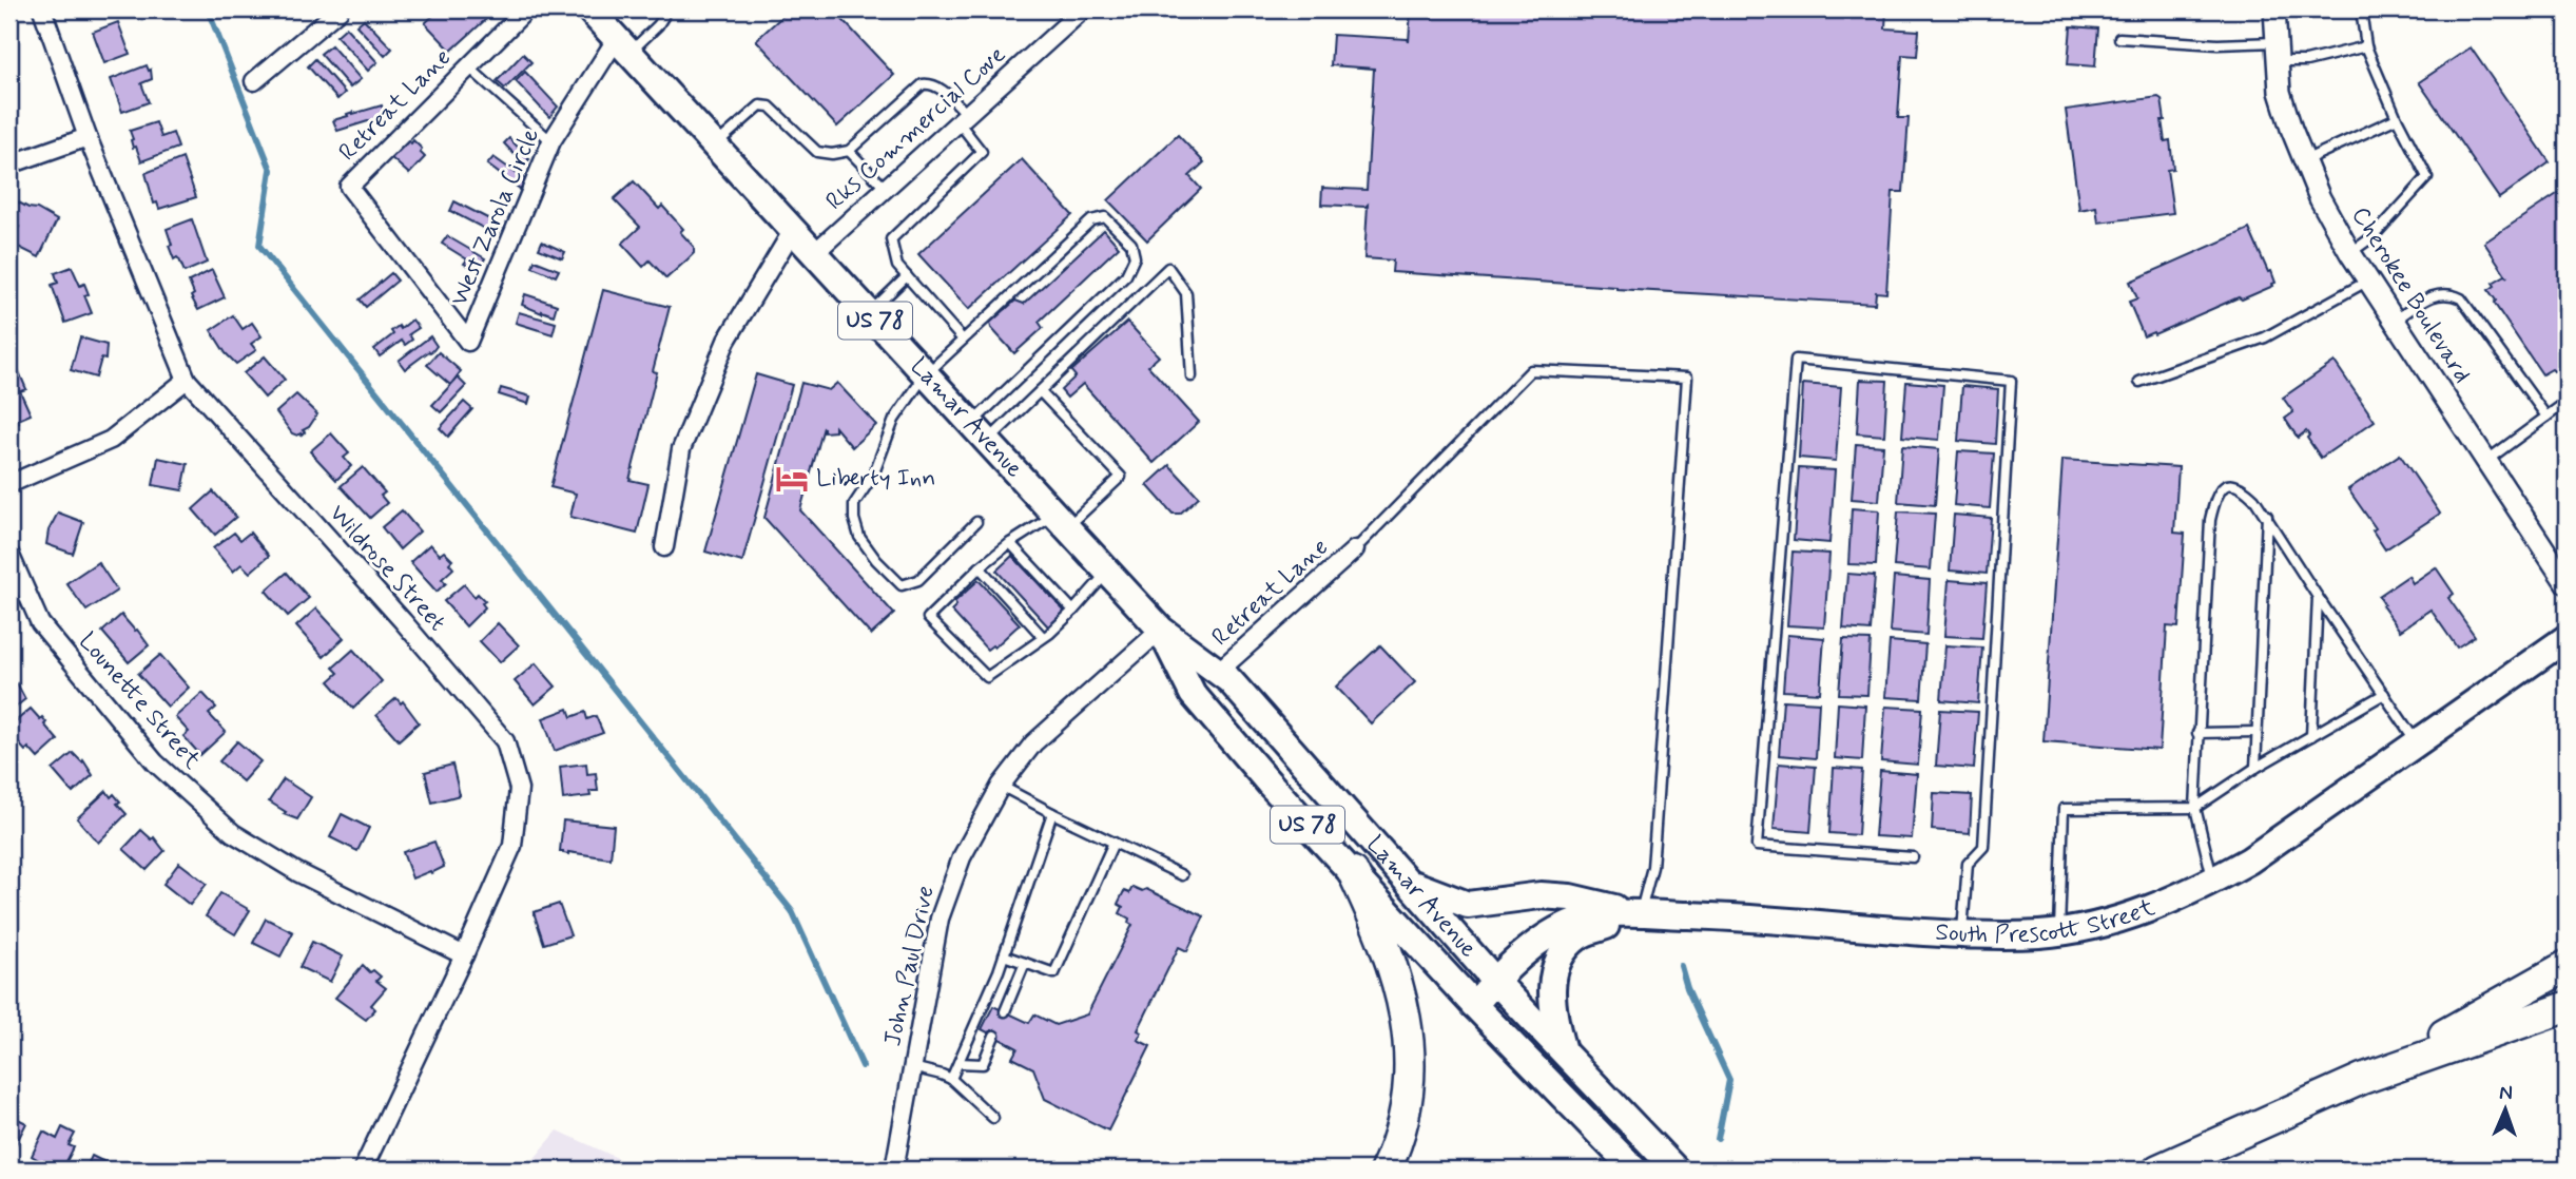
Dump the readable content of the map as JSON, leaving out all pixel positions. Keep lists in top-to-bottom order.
{
  "streets": {
    "main road": ["US 78", "Lamar Avenue", "South Prescott Street"],
    "street": [
      "Retreat Lane",
      "Rks Commercial Cove",
      "West Zarola Circle",
      "Cherokee Boulevard",
      "Wildrose Street",
      "Lounette Street",
      "John Paul Drive"
    ]
  },
  "crossings": [
    ["Retreat Lane", "West Zarola Circle"],
    ["Retreat Lane", "Lamar Avenue"],
    ["Rks Commercial Cove", "Lamar Avenue"],
    ["West Zarola Circle", "Lamar Avenue"],
    ["Lamar Avenue", "South Prescott Street"],
    ["Lamar Avenue", "John Paul Drive"],
    ["Wildrose Street", "Lounette Street"]
  ],
  "places": {
    "hotel": ["Liberty Inn"]
  },
  "north": "top"
}
